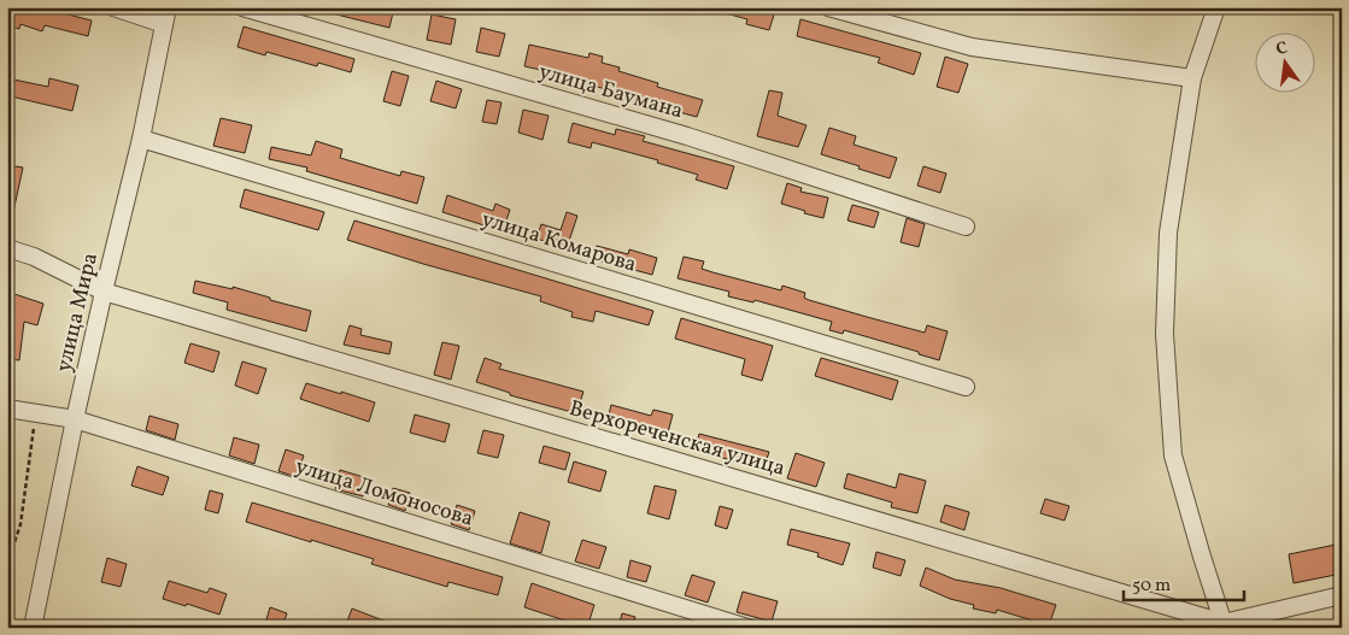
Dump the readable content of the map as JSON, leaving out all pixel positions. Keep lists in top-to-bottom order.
{
  "streets": {
    "street": [
      "улица Баумана",
      "улица Комарова",
      "улица Мира",
      "Верхореченская улица",
      "улица Ломоносова"
    ]
  },
  "crossings": [
    ["улица Комарова", "улица Мира"],
    ["улица Мира", "Верхореченская улица"],
    ["улица Мира", "улица Ломоносова"]
  ],
  "scale_bar": "50 m",
  "north": "top"
}
